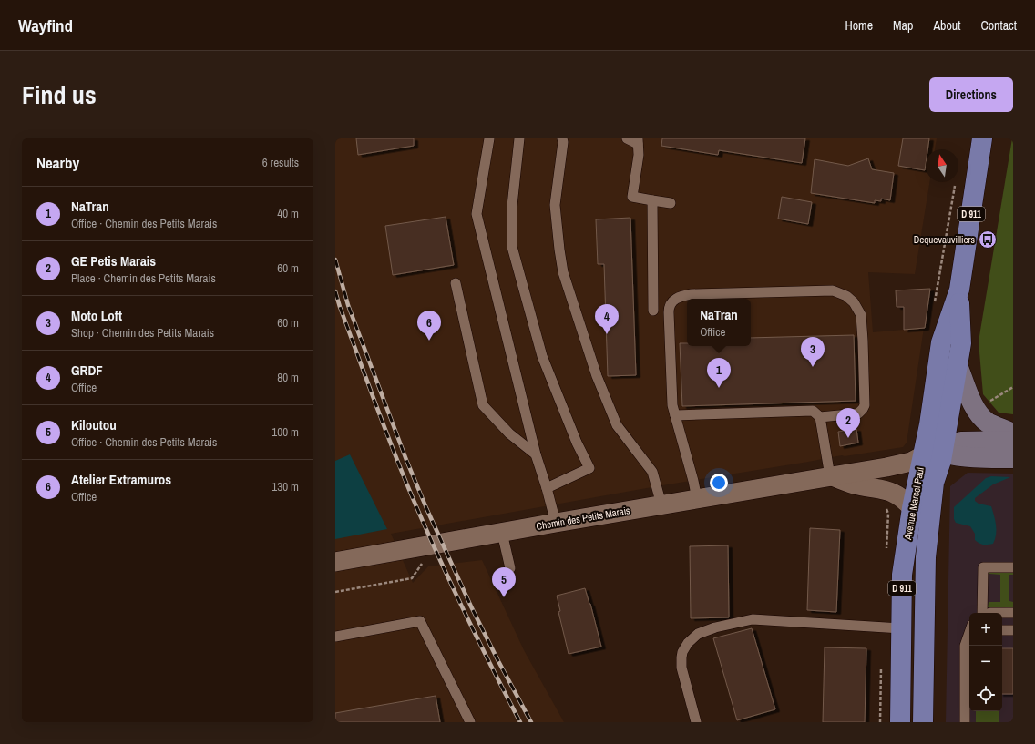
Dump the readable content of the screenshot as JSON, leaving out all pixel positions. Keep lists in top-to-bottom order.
{
  "streets": {
    "main road": ["D 911", "Avenue Marcel Paul"],
    "street": ["Chemin des Petits Marais"]
  },
  "crossings": [
    ["Avenue Marcel Paul", "Chemin des Petits Marais"]
  ],
  "places": {
    "bus stop": ["Dequevauvilliers"]
  },
  "north": "top",
  "page": {
    "header": "Wayfind",
    "nav": [
      "Home",
      "Map",
      "About",
      "Contact"
    ],
    "title": "Find us",
    "buttons": "Directions",
    "heading": ["Nearby", "6 results"],
    "list": [
      {
        "mark": "1",
        "name": "NaTran",
        "note": "Office · Chemin des Petits Marais",
        "value": "40 m"
      },
      {
        "mark": "2",
        "name": "GE Petis Marais",
        "note": "Place · Chemin des Petits Marais",
        "value": "60 m"
      },
      {
        "mark": "3",
        "name": "Moto Loft",
        "note": "Shop · Chemin des Petits Marais",
        "value": "60 m"
      },
      {
        "mark": "4",
        "name": "GRDF",
        "note": "Office",
        "value": "80 m"
      },
      {
        "mark": "5",
        "name": "Kiloutou",
        "note": "Office · Chemin des Petits Marais",
        "value": "100 m"
      },
      {
        "mark": "6",
        "name": "Atelier Extramuros",
        "note": "Office",
        "value": "130 m"
      }
    ],
    "popup": ["NaTran", "Office"],
    "pins": [
      "4",
      "6",
      "3",
      "1",
      "2",
      "5"
    ],
    "map_buttons": ["+", "−"]
  }
}
